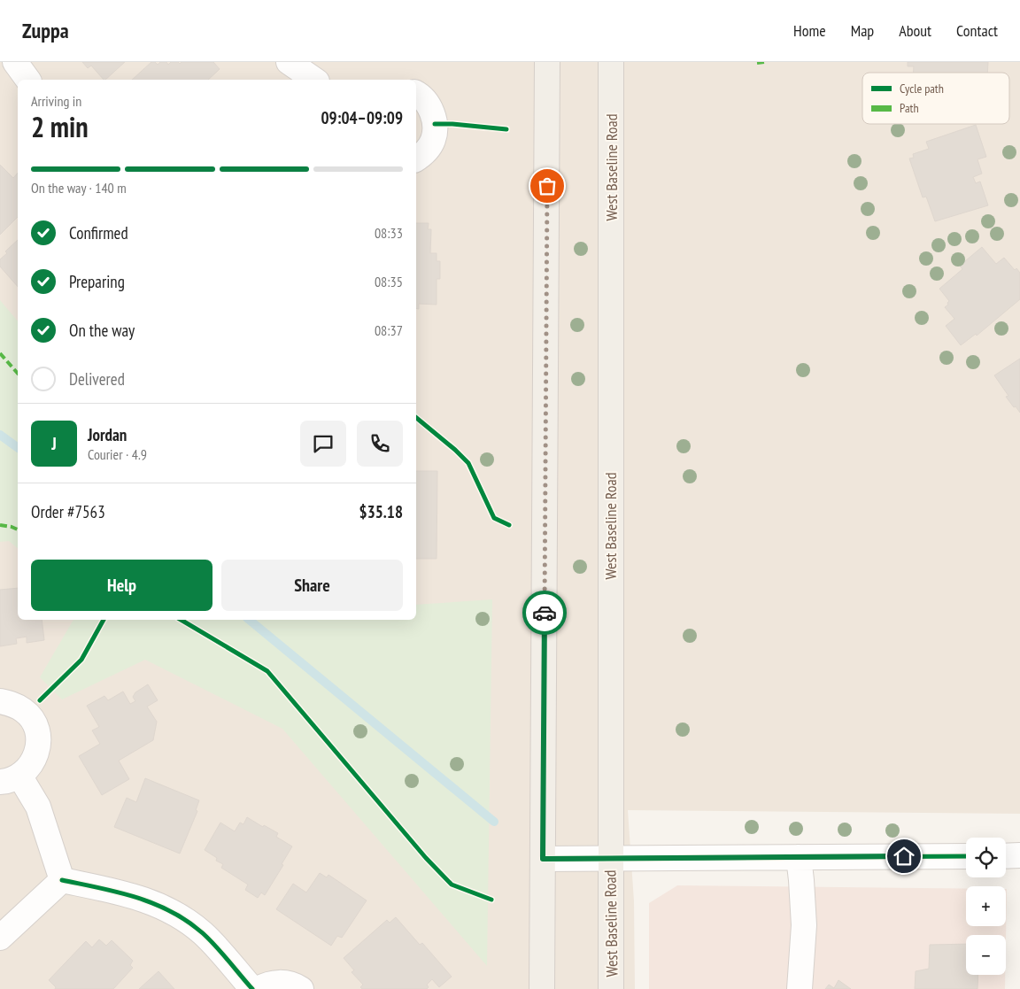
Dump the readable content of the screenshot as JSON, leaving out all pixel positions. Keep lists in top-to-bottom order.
{
  "streets": {
    "main road": ["West Baseline Road"]
  },
  "legend": ["Cycle path", "Path"],
  "page": {
    "header": "Zuppa",
    "nav": [
      "Home",
      "Map",
      "About",
      "Contact"
    ],
    "heading": ["2 min", "Arriving in", "09:04–09:09"],
    "panel": [
      "Jordan",
      "Courier · 4.9",
      "Order #7563",
      "$35.18"
    ],
    "bar": "On the way · 140 m",
    "list": [
      ["Confirmed", "08:33"],
      ["Preparing", "08:35"],
      ["On the way", "08:37"],
      "Delivered"
    ],
    "round": "J",
    "buttons": ["Help", "Share"],
    "map_buttons": ["+", "−"]
  }
}
